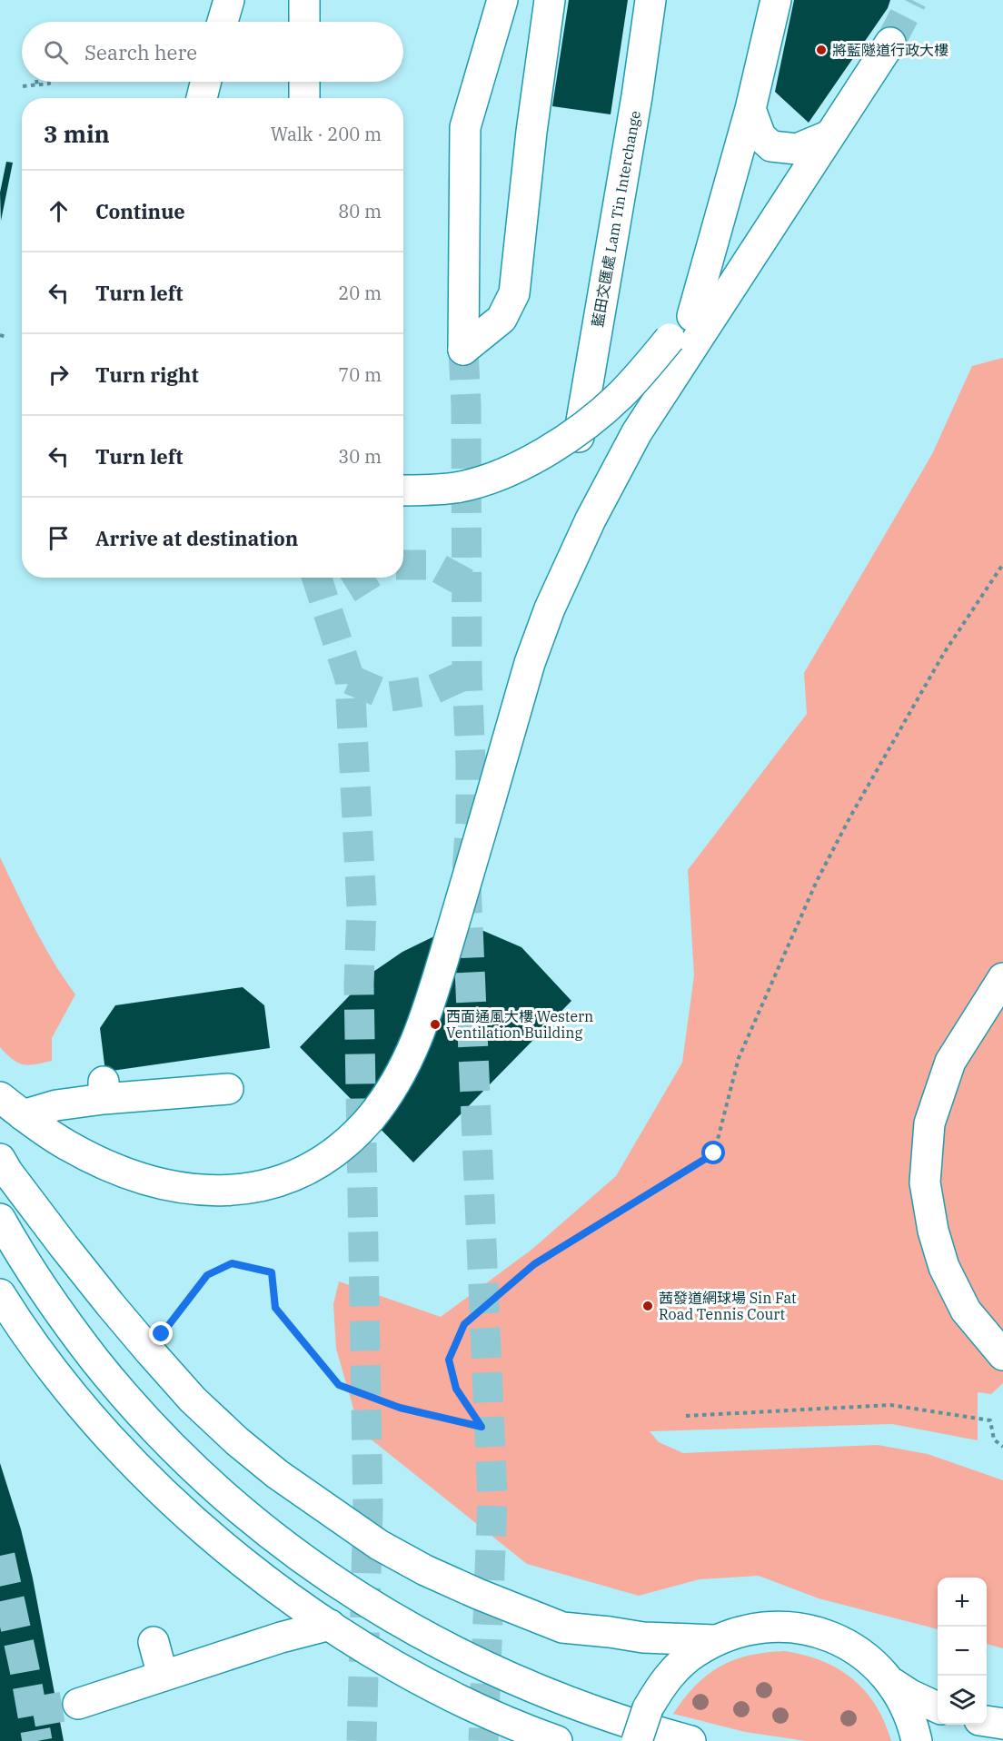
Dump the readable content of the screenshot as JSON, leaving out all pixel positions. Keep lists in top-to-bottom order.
{
  "streets": {
    "main road": ["藍田交匯處 Lam Tin Interchange"]
  },
  "places": ["將藍隧道行政大樓", "西面通風大樓 Western Ventilation Building", "茜發道網球場 Sin Fat Road Tennis Court"],
  "page": {
    "search": "Search here",
    "heading": ["3 min", "Walk · 200 m"],
    "list": [
      ["Continue", "80 m"],
      ["Turn left", "20 m"],
      ["Turn right", "70 m"],
      ["Turn left", "30 m"],
      "Arrive at destination"
    ],
    "map_buttons": ["+", "−"]
  }
}
